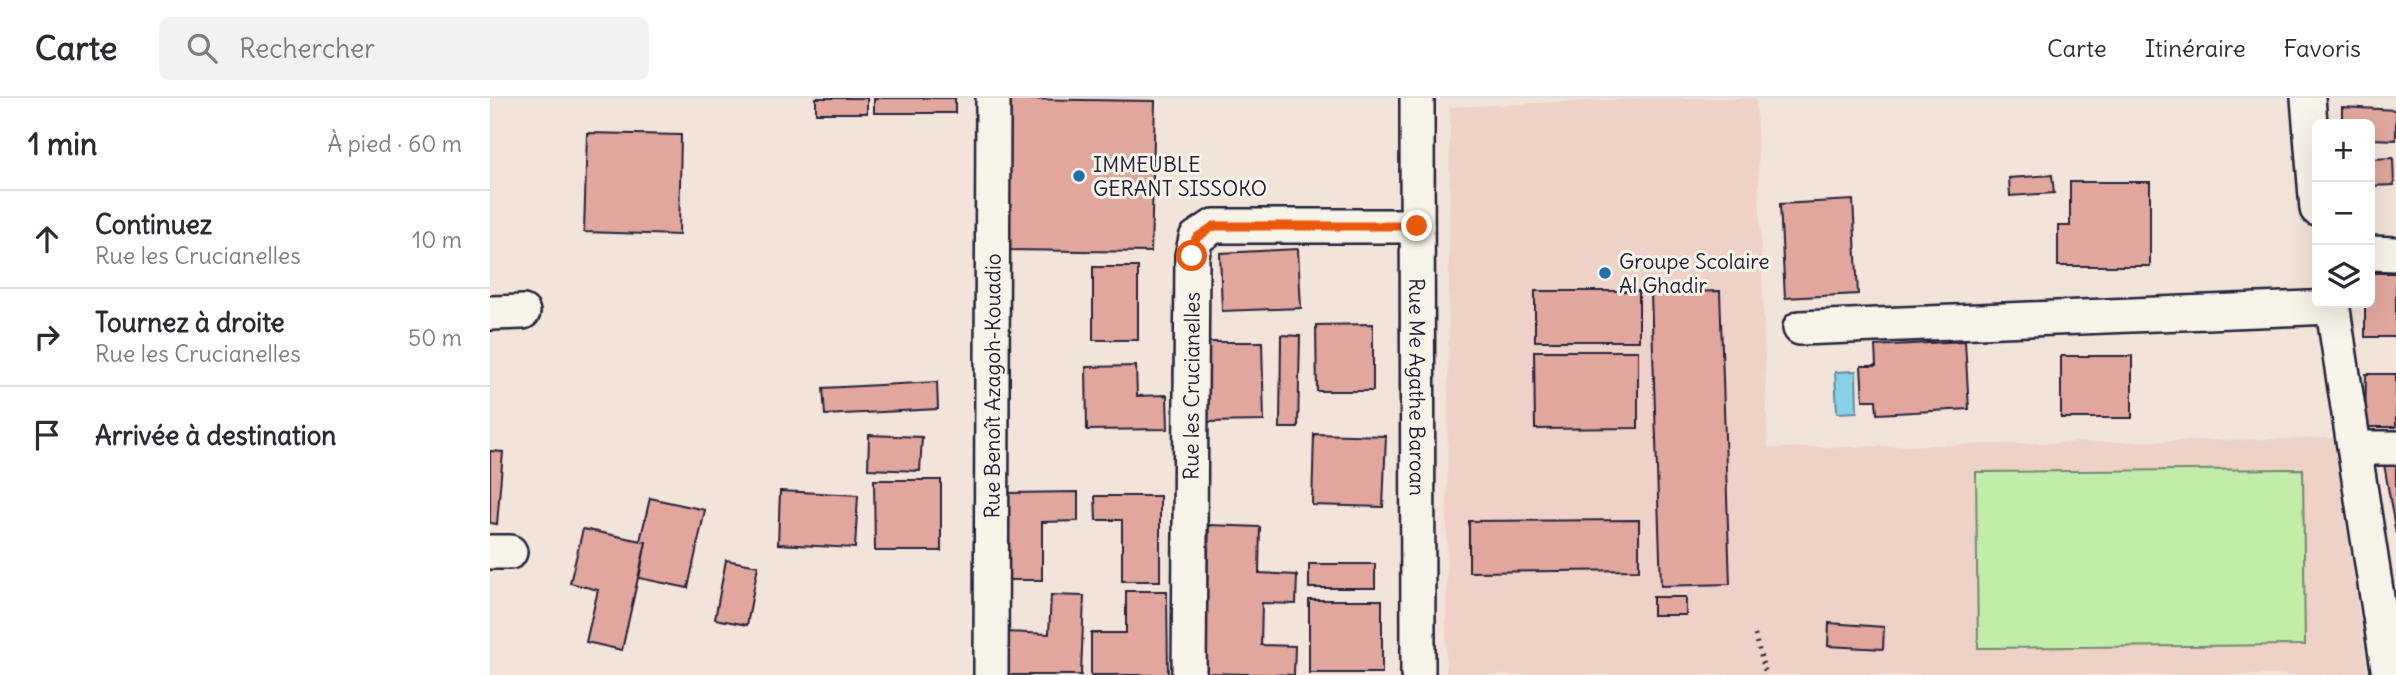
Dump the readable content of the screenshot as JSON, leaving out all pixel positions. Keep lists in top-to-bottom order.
{
  "streets": {
    "street": ["Rue Benoît Azagoh-Kouadio", "Rue les Crucianelles", "Rue Me Agathe Baroan"]
  },
  "crossings": [
    ["Rue les Crucianelles", "Rue Me Agathe Baroan"]
  ],
  "places": ["IMMEUBLE GERANT SISSOKO", "Groupe Scolaire Al Ghadir"],
  "page": {
    "header": "Carte",
    "search": "Rechercher",
    "nav": ["Carte", "Itinéraire", "Favoris"],
    "heading": ["1 min", "À pied · 60 m"],
    "map_buttons": ["+", "−"],
    "list": [
      ["Continuez", "Rue les Crucianelles", "10 m"],
      ["Tournez à droite", "Rue les Crucianelles", "50 m"],
      "Arrivée à destination"
    ]
  }
}
